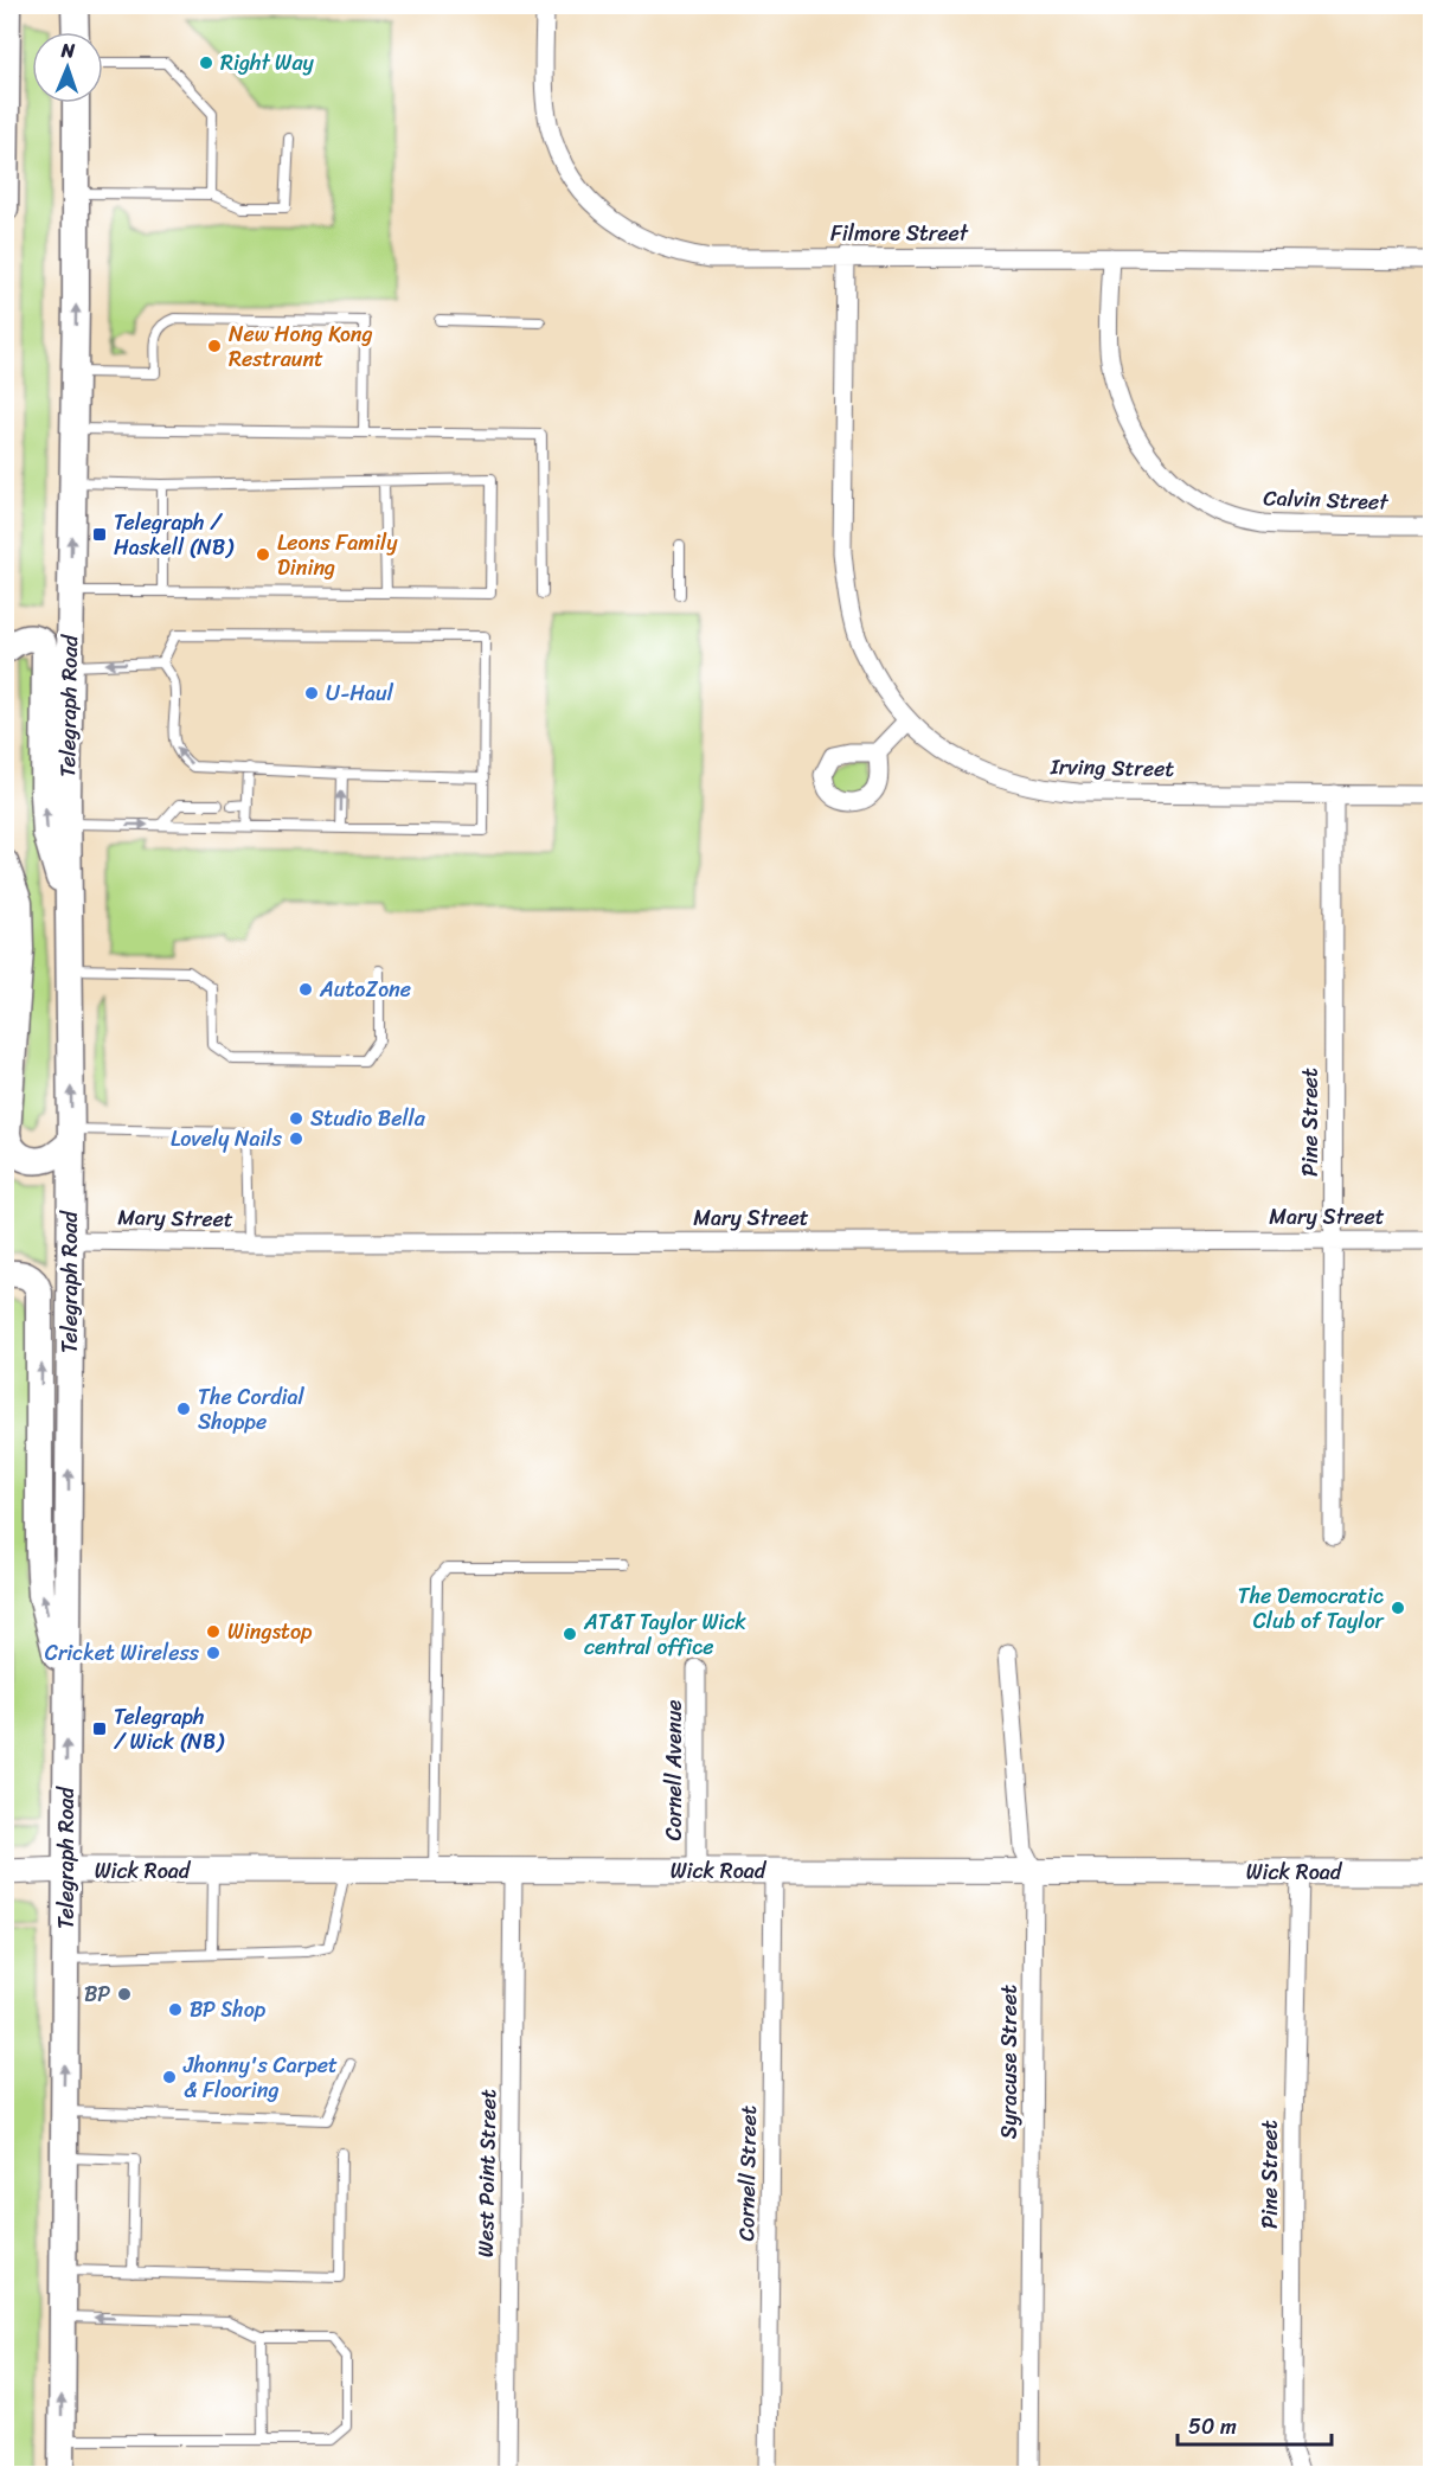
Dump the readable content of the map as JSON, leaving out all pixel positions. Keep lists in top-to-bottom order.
{
  "streets": {
    "main road": ["Telegraph Road"],
    "street": [
      "Filmore Street",
      "Calvin Street",
      "Irving Street",
      "Pine Street",
      "Mary Street",
      "Cornell Avenue",
      "Wick Road",
      "Syracuse Street",
      "West Point Street",
      "Cornell Street"
    ]
  },
  "crossings": [
    ["Filmore Street", "Calvin Street"],
    ["Filmore Street", "Irving Street"],
    ["Telegraph Road", "Mary Street"],
    ["Telegraph Road", "Wick Road"],
    ["Irving Street", "Pine Street"],
    ["Pine Street", "Mary Street"],
    ["Pine Street", "Wick Road"],
    ["Cornell Avenue", "Wick Road"],
    ["Wick Road", "Syracuse Street"],
    ["Wick Road", "West Point Street"],
    ["Wick Road", "Cornell Street"]
  ],
  "places": {
    "other": [
      "Right Way",
      "New Hong Kong Restraunt",
      "Leons Family Dining",
      "U-Haul",
      "AutoZone",
      "Studio Bella",
      "Lovely Nails",
      "The Cordial Shoppe",
      "The Democratic Club of Taylor",
      "Wingstop",
      "AT&T Taylor Wick central office",
      "Cricket Wireless",
      "BP",
      "BP Shop",
      "Jhonny's Carpet & Flooring"
    ],
    "transit": ["Telegraph / Haskell (NB)", "Telegraph / Wick (NB)"]
  },
  "scale_bar": "50 m",
  "north": "top"
}
